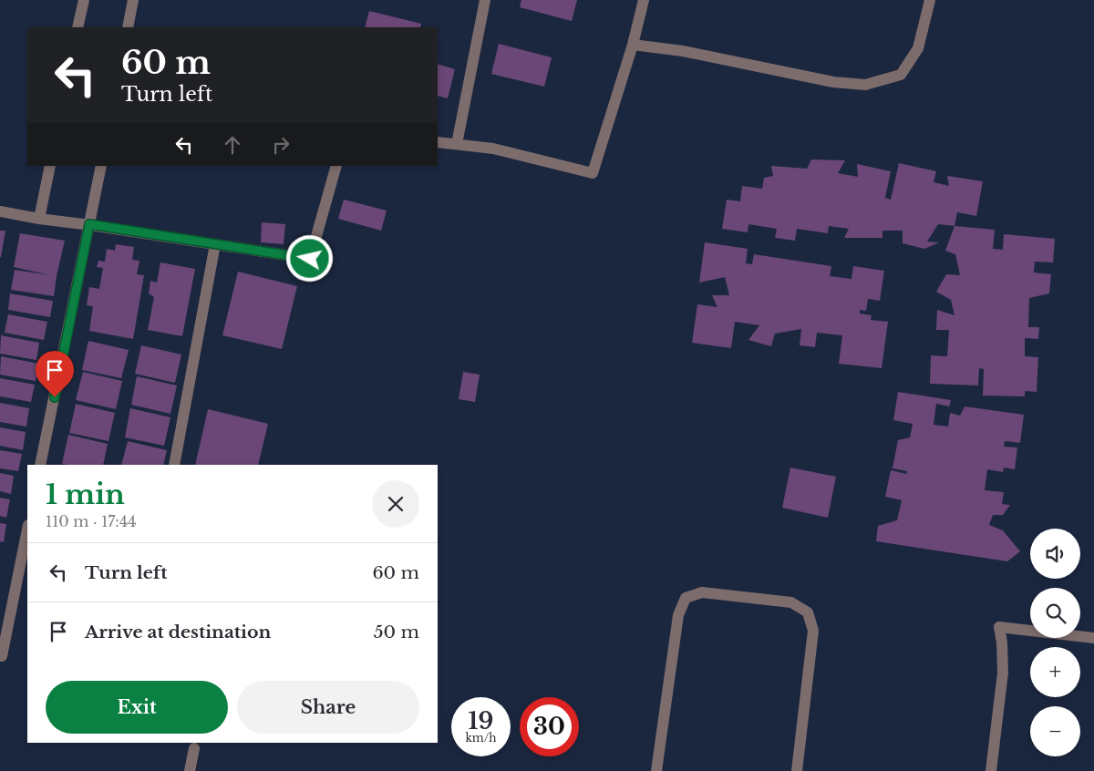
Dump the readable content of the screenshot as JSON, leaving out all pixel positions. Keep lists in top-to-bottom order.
{
  "page": {
    "turn": ["60 m", "Turn left"],
    "heading": ["1 min", "110 m · 17:44"],
    "map_buttons": ["+", "−"],
    "list": [
      {
        "name": "Turn left",
        "value": "60 m"
      },
      {
        "name": "Arrive at destination",
        "value": "50 m"
      }
    ],
    "buttons": ["Exit", "Share"],
    "speed": "19 km/h",
    "limit": "30"
  }
}
